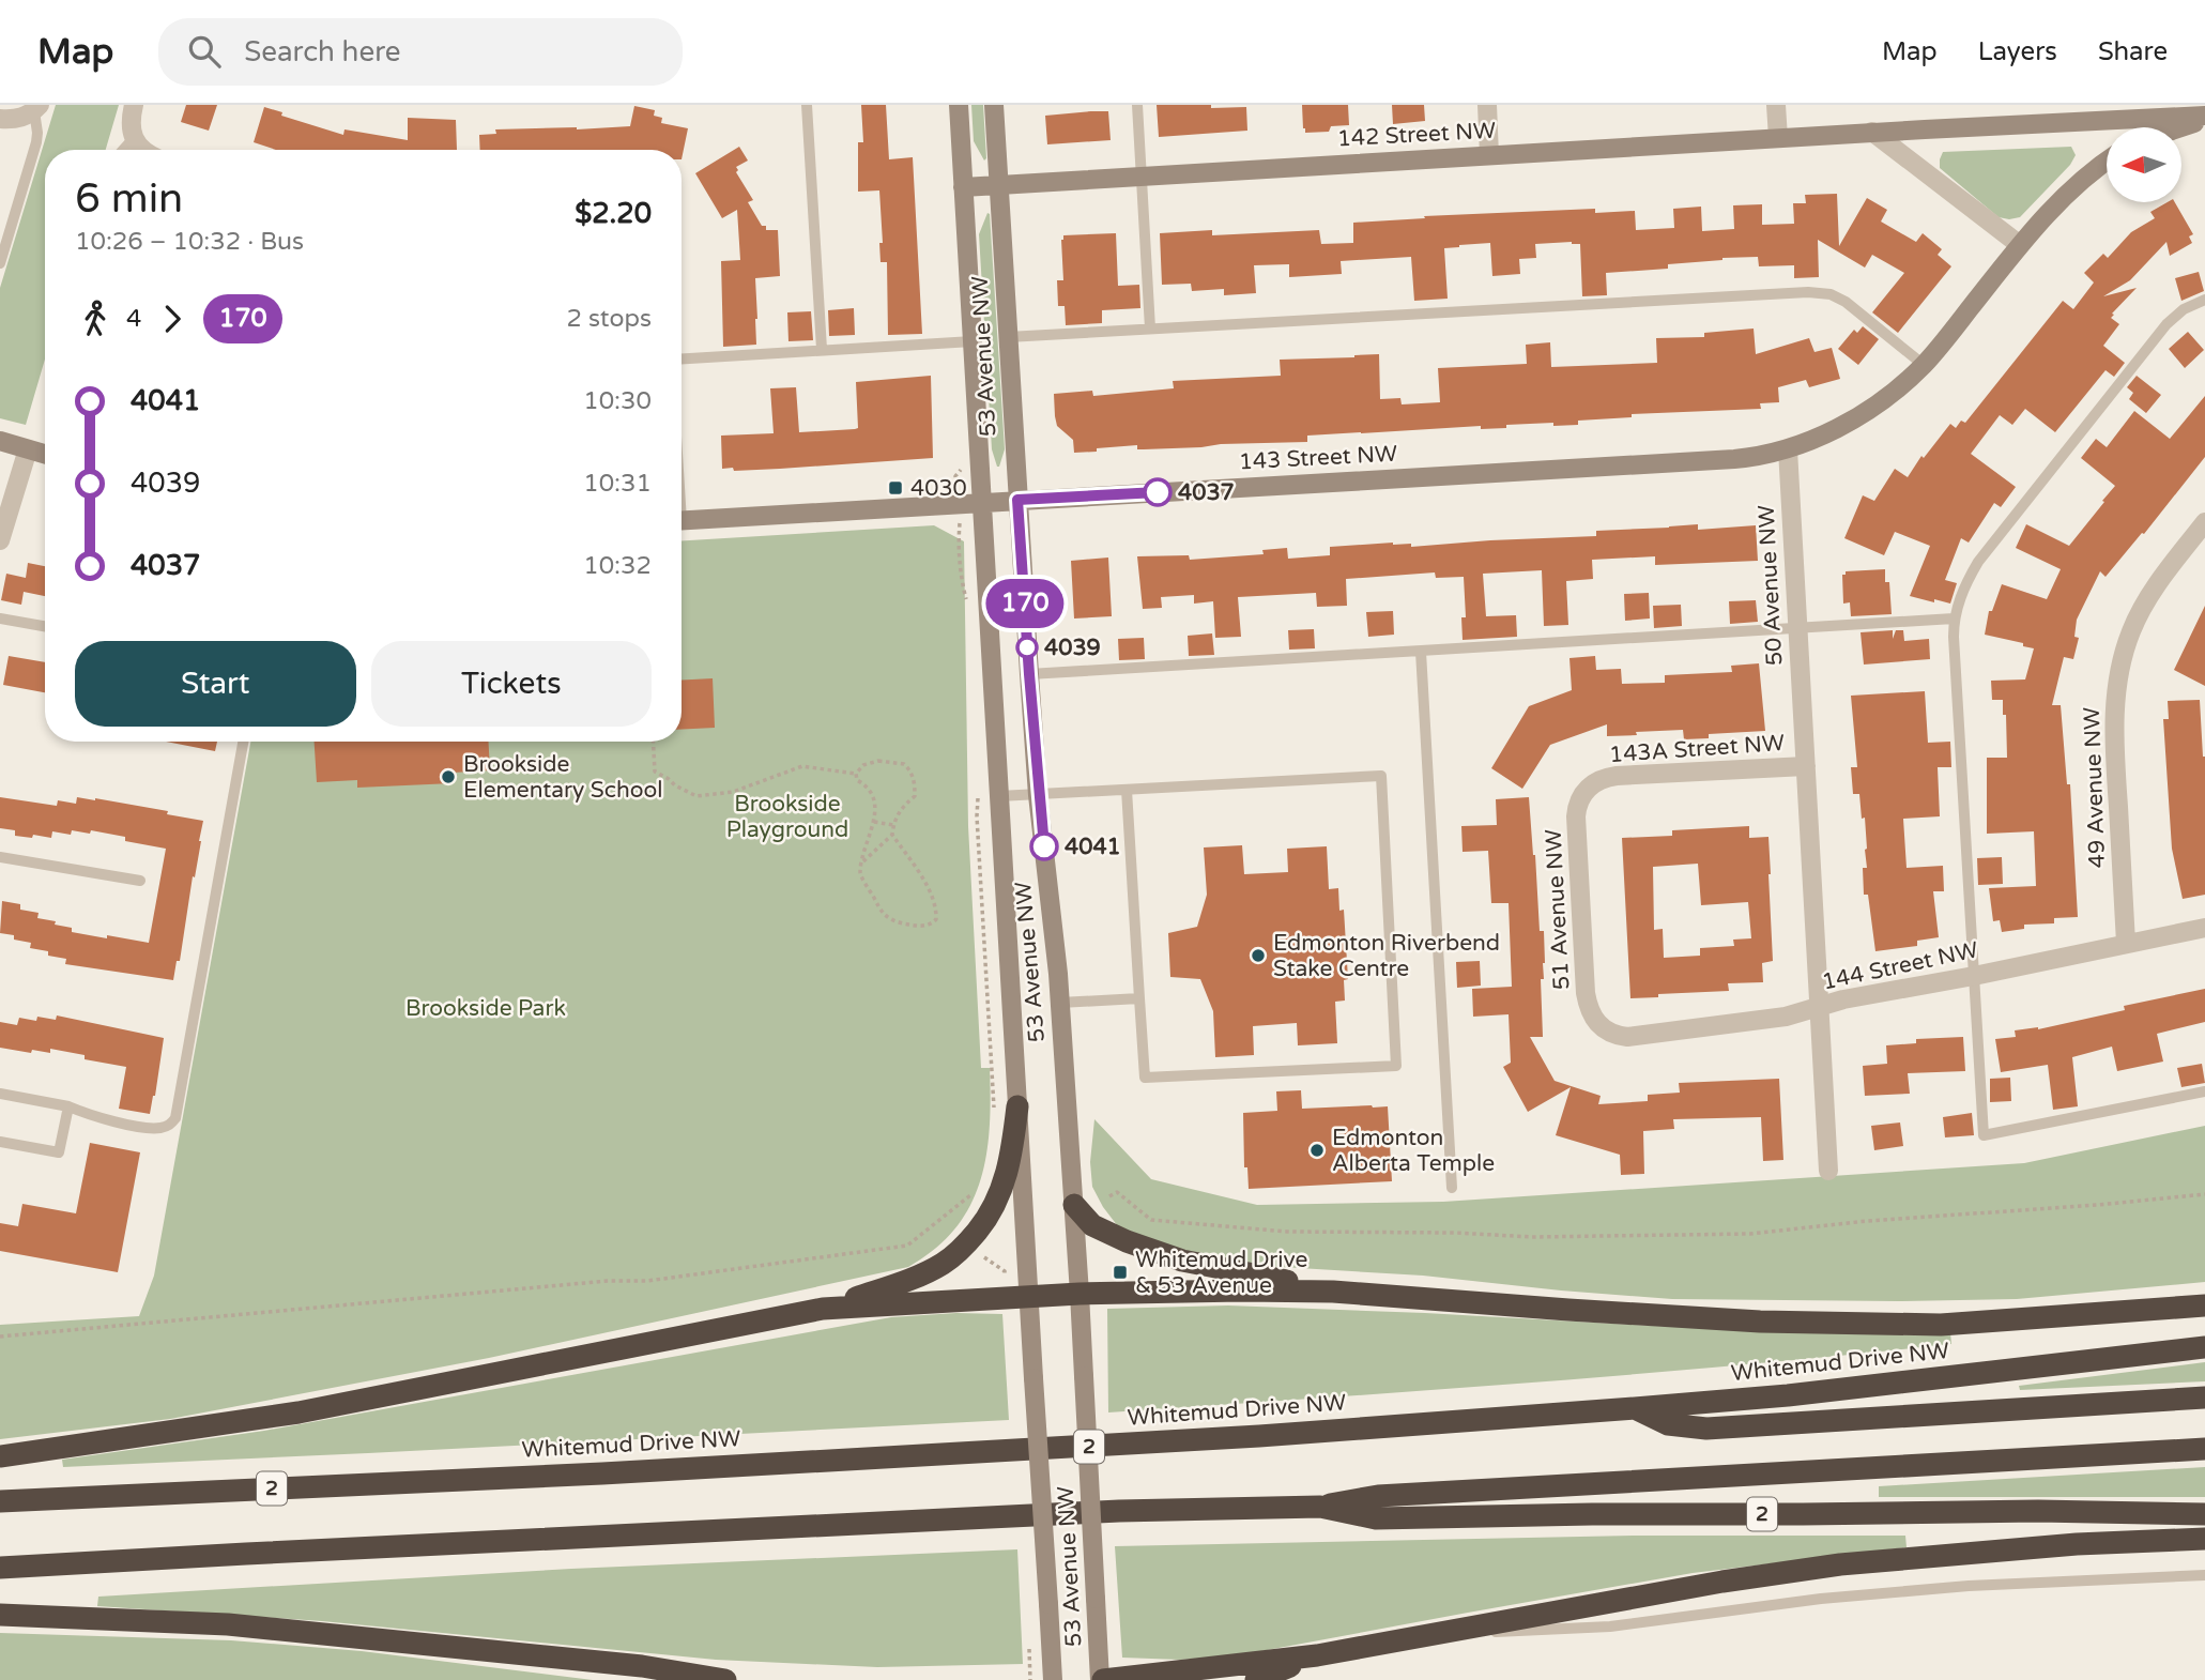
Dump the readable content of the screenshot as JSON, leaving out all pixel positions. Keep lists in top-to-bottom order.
{
  "streets": {
    "highway": ["Whitemud Drive NW", "2"],
    "street": [
      "142 Street NW",
      "53 Avenue NW",
      "143 Street NW",
      "50 Avenue NW",
      "143A Street NW",
      "49 Avenue NW",
      "51 Avenue NW",
      "144 Street NW"
    ]
  },
  "crossings": [
    ["142 Street NW", "53 Avenue NW"],
    ["53 Avenue NW", "143 Street NW"],
    ["143 Street NW", "50 Avenue NW"],
    ["50 Avenue NW", "143A Street NW"],
    ["50 Avenue NW", "144 Street NW"],
    ["143A Street NW", "51 Avenue NW"],
    ["49 Avenue NW", "144 Street NW"],
    ["51 Avenue NW", "144 Street NW"]
  ],
  "parks": ["Brookside Playground", "Brookside Park"],
  "places": {
    "transit": ["4030", "Whitemud Drive & 53 Avenue"],
    "other": [
      "4037",
      "4039",
      "Brookside Elementary School",
      "4041",
      "Edmonton Riverbend Stake Centre",
      "Edmonton Alberta Temple"
    ]
  },
  "lines": ["bus line 170"],
  "north": "left",
  "page": {
    "header": "Map",
    "search": "Search here",
    "nav": ["Map", "Layers", "Share"],
    "on_map": "170",
    "heading": ["6 min", "10:26 – 10:32 · Bus", "$2.20"],
    "legs": ["4", "170", "2 stops"],
    "list": [
      {
        "name": "4041",
        "value": "10:30"
      },
      {
        "name": "4039",
        "value": "10:31"
      },
      {
        "name": "4037",
        "value": "10:32"
      }
    ],
    "buttons": ["Start", "Tickets"]
  }
}
